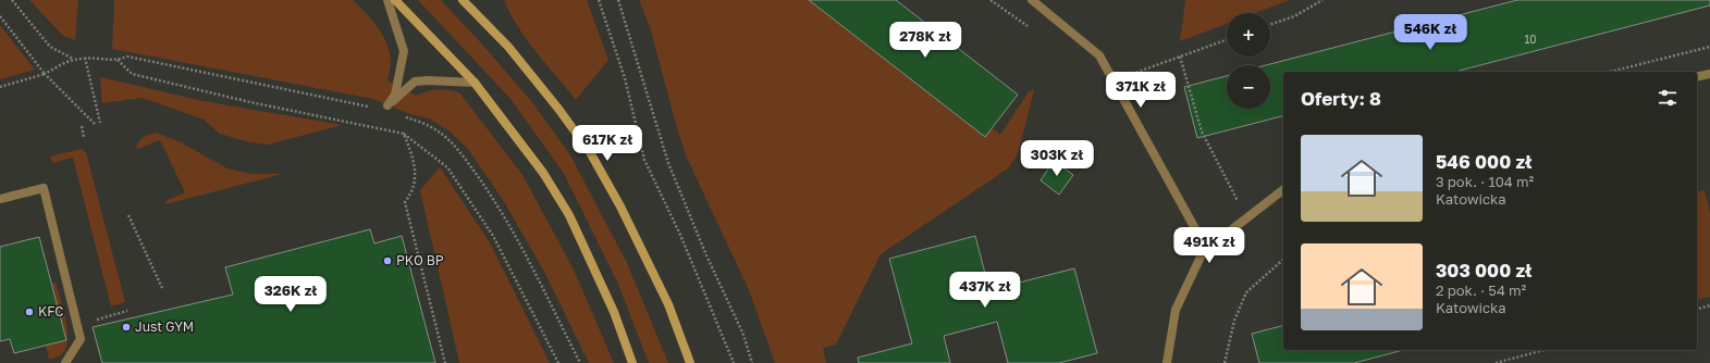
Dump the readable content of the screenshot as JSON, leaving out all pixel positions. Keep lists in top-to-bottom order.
{
  "places": ["PKO BP", "KFC", "Just GYM"],
  "house_numbers": ["10"],
  "page": {
    "map_buttons": ["+", "−"],
    "price": [
      "546K zł",
      "278K zł",
      "371K zł",
      "617K zł",
      "303K zł",
      "491K zł",
      "437K zł",
      "326K zł"
    ],
    "heading": "Oferty: 8",
    "list": [
      {
        "name": "546 000 zł",
        "note": "3 pok. · 104 m² · Katowicka"
      },
      {
        "name": "303 000 zł",
        "note": "2 pok. · 54 m² · Katowicka"
      }
    ]
  }
}
